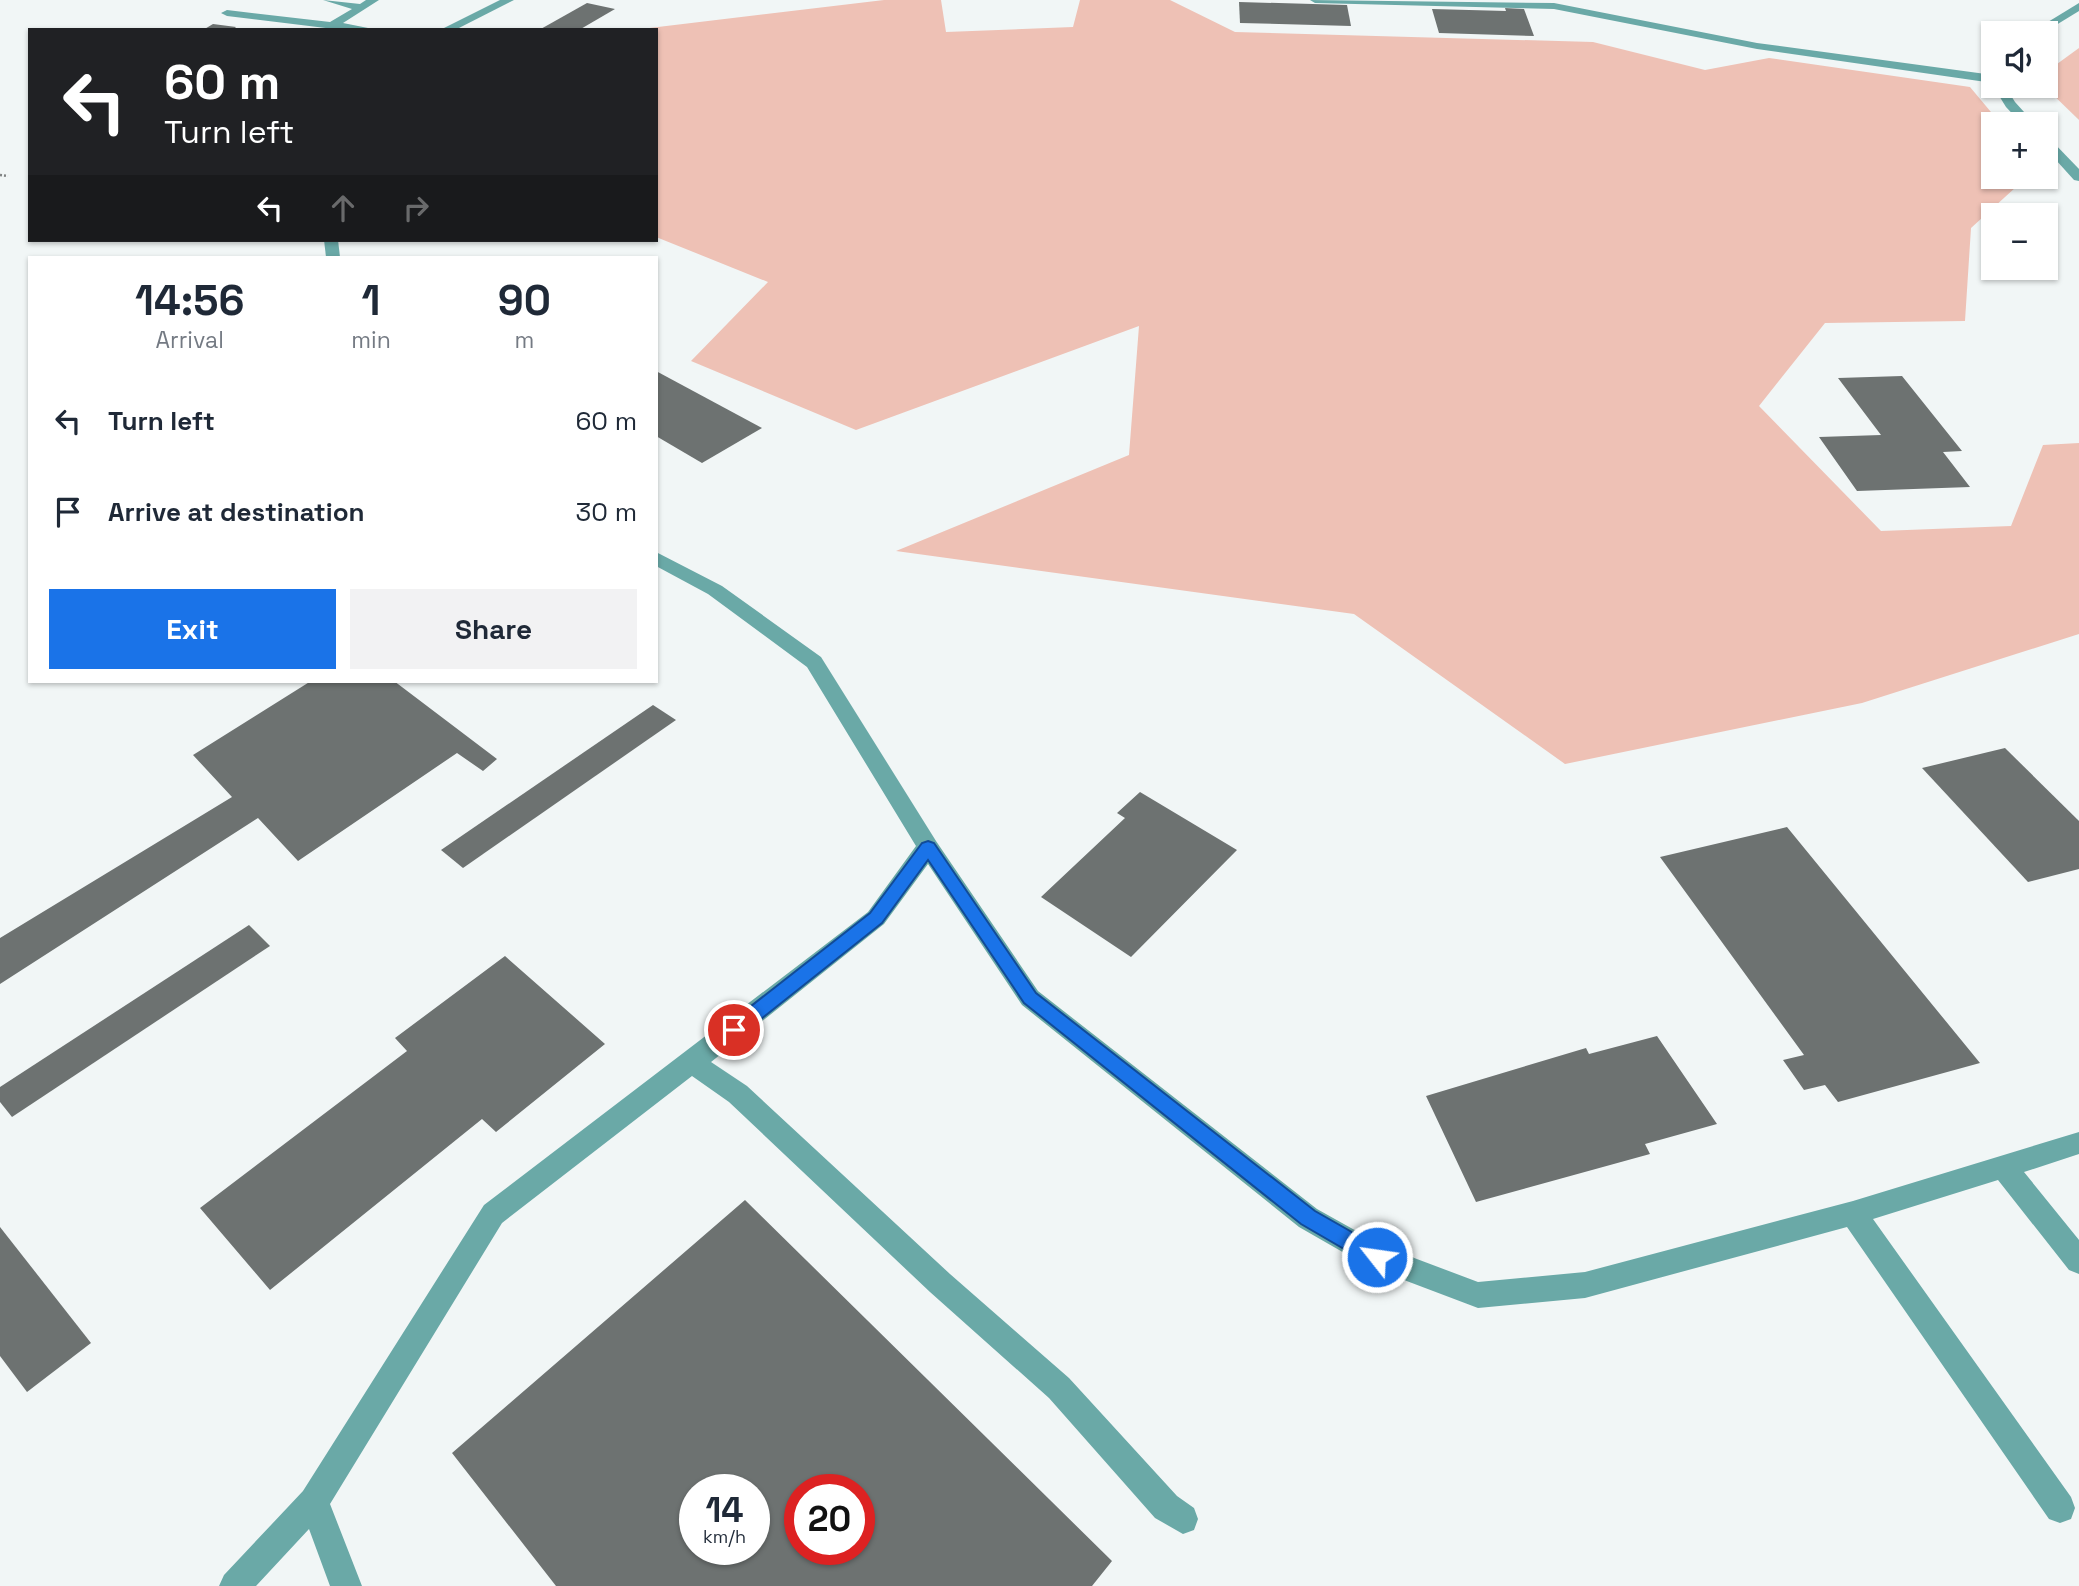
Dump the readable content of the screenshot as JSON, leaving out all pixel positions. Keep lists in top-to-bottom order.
{
  "page": {
    "map_buttons": ["+", "−"],
    "turn": ["60 m", "Turn left"],
    "eta": [
      "14:56",
      "Arrival",
      "1",
      "min",
      "90",
      "m"
    ],
    "list": [
      {
        "name": "Turn left",
        "value": "60 m"
      },
      {
        "name": "Arrive at destination",
        "value": "30 m"
      }
    ],
    "buttons": ["Exit", "Share"],
    "speed": "14 km/h",
    "limit": "20"
  }
}
